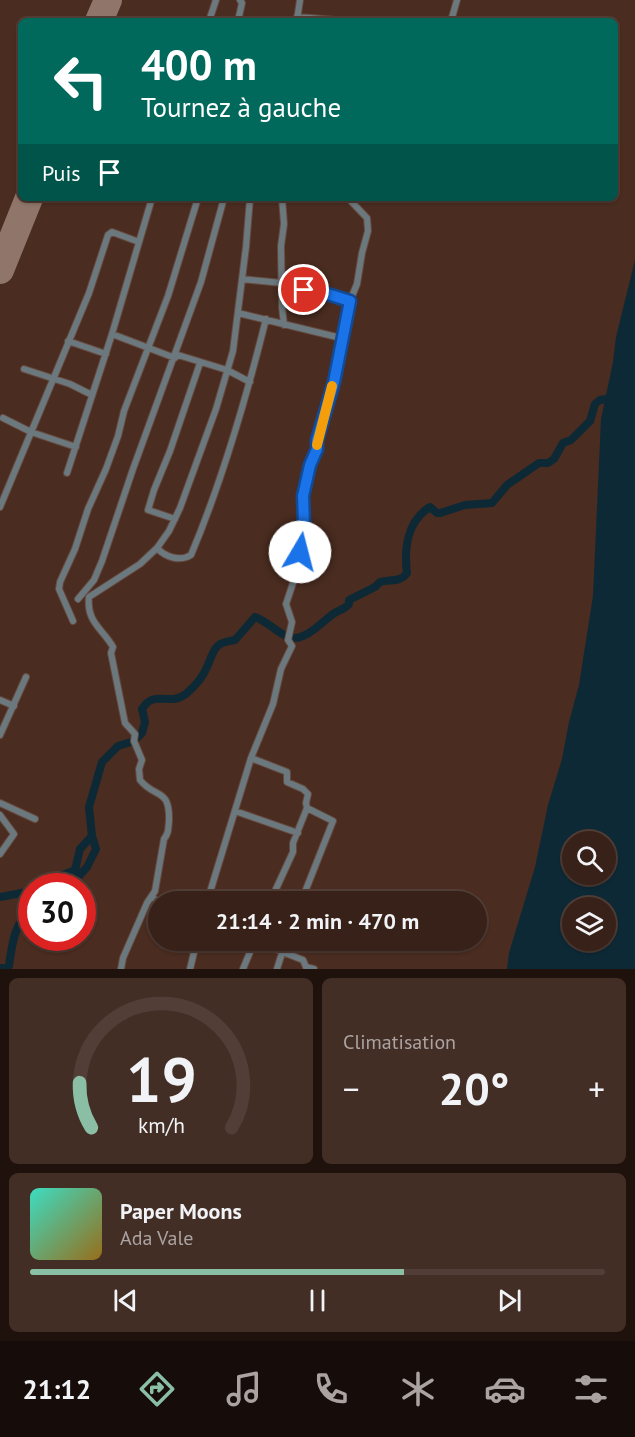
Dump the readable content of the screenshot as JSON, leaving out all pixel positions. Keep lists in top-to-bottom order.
{
  "page": {
    "turn": ["400 m", "Tournez à gauche"],
    "then": "Puis",
    "limit": "30",
    "trip": "21:14 · 2 min · 470 m",
    "tile": "Climatisation",
    "heat": ["−", "20°", "+"],
    "song": ["Paper Moons", "Ada Vale"],
    "tabs": "21:12",
    "gauge": ["19", "km/h"]
  }
}
